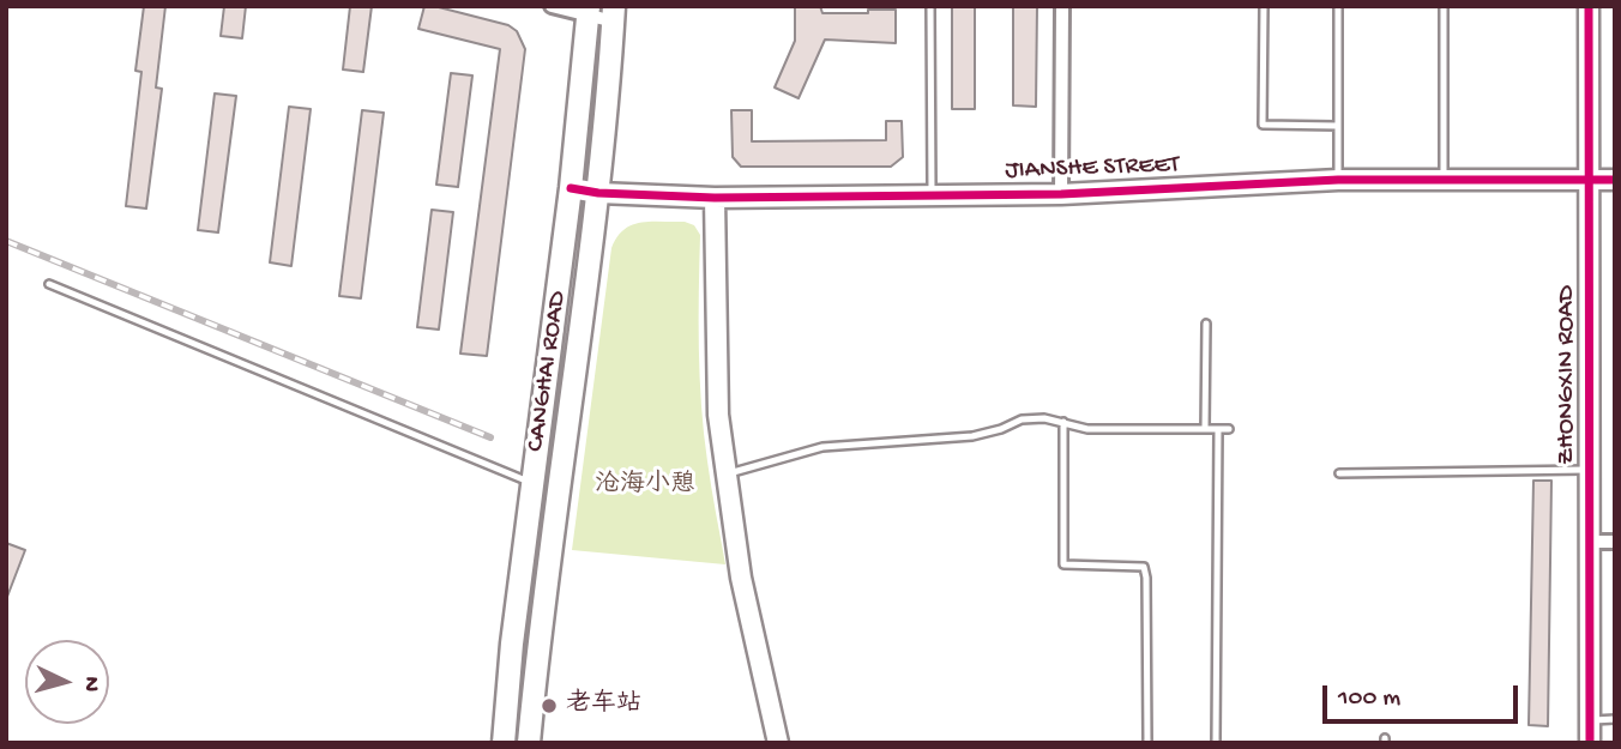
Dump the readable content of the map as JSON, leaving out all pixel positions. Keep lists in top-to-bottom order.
{
  "streets": {
    "main road": ["CANGHAI ROAD"],
    "street": ["JIANSHE STREET", "ZHONGXIN ROAD"]
  },
  "crossings": [
    ["JIANSHE STREET", "CANGHAI ROAD"],
    ["JIANSHE STREET", "ZHONGXIN ROAD"]
  ],
  "parks": ["沧海小憩"],
  "places": ["老车站"],
  "scale_bar": "100 m",
  "north": "right"
}
